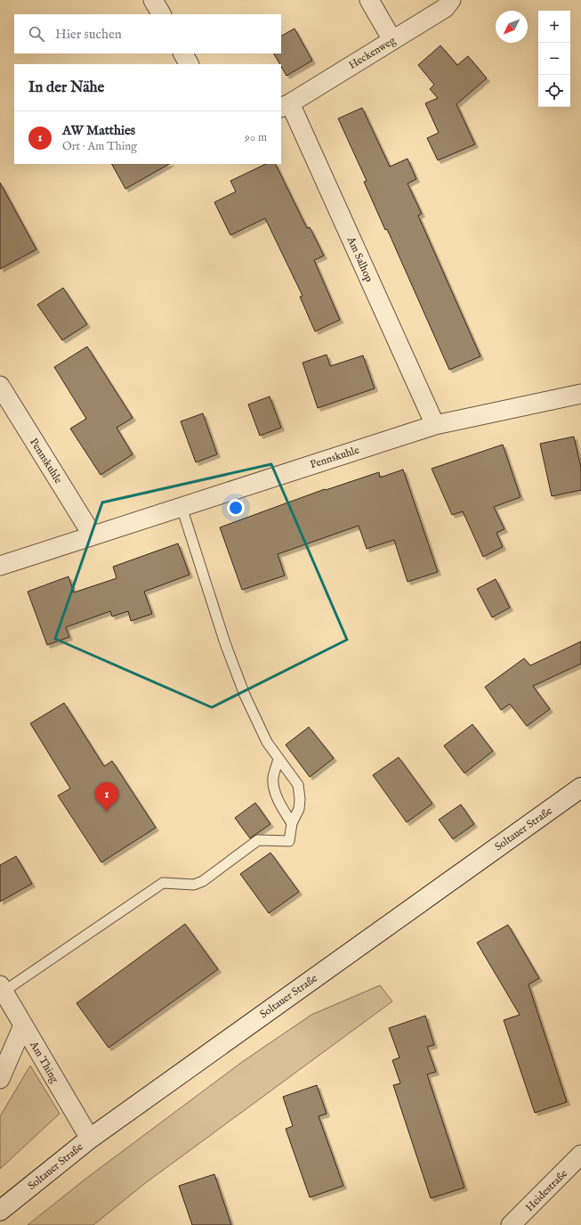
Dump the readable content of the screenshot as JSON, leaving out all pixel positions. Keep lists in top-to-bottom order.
{
  "streets": {
    "main road": ["Soltauer Straße"],
    "street": [
      "Heckenweg",
      "Am Salhop",
      "Pennskuhle",
      "Am Thing",
      "Heidestraße"
    ]
  },
  "crossings": [
    ["Heckenweg", "Am Salhop"],
    ["Am Salhop", "Pennskuhle"],
    ["Soltauer Straße", "Am Thing"]
  ],
  "north": "bottom left",
  "page": {
    "map_buttons": ["+", "−"],
    "search": "Hier suchen",
    "heading": "In der Nähe",
    "list": [
      {
        "mark": "1",
        "name": "AW Matthies",
        "note": "Ort · Am Thing",
        "value": "90 m"
      }
    ],
    "pins": "1"
  }
}
